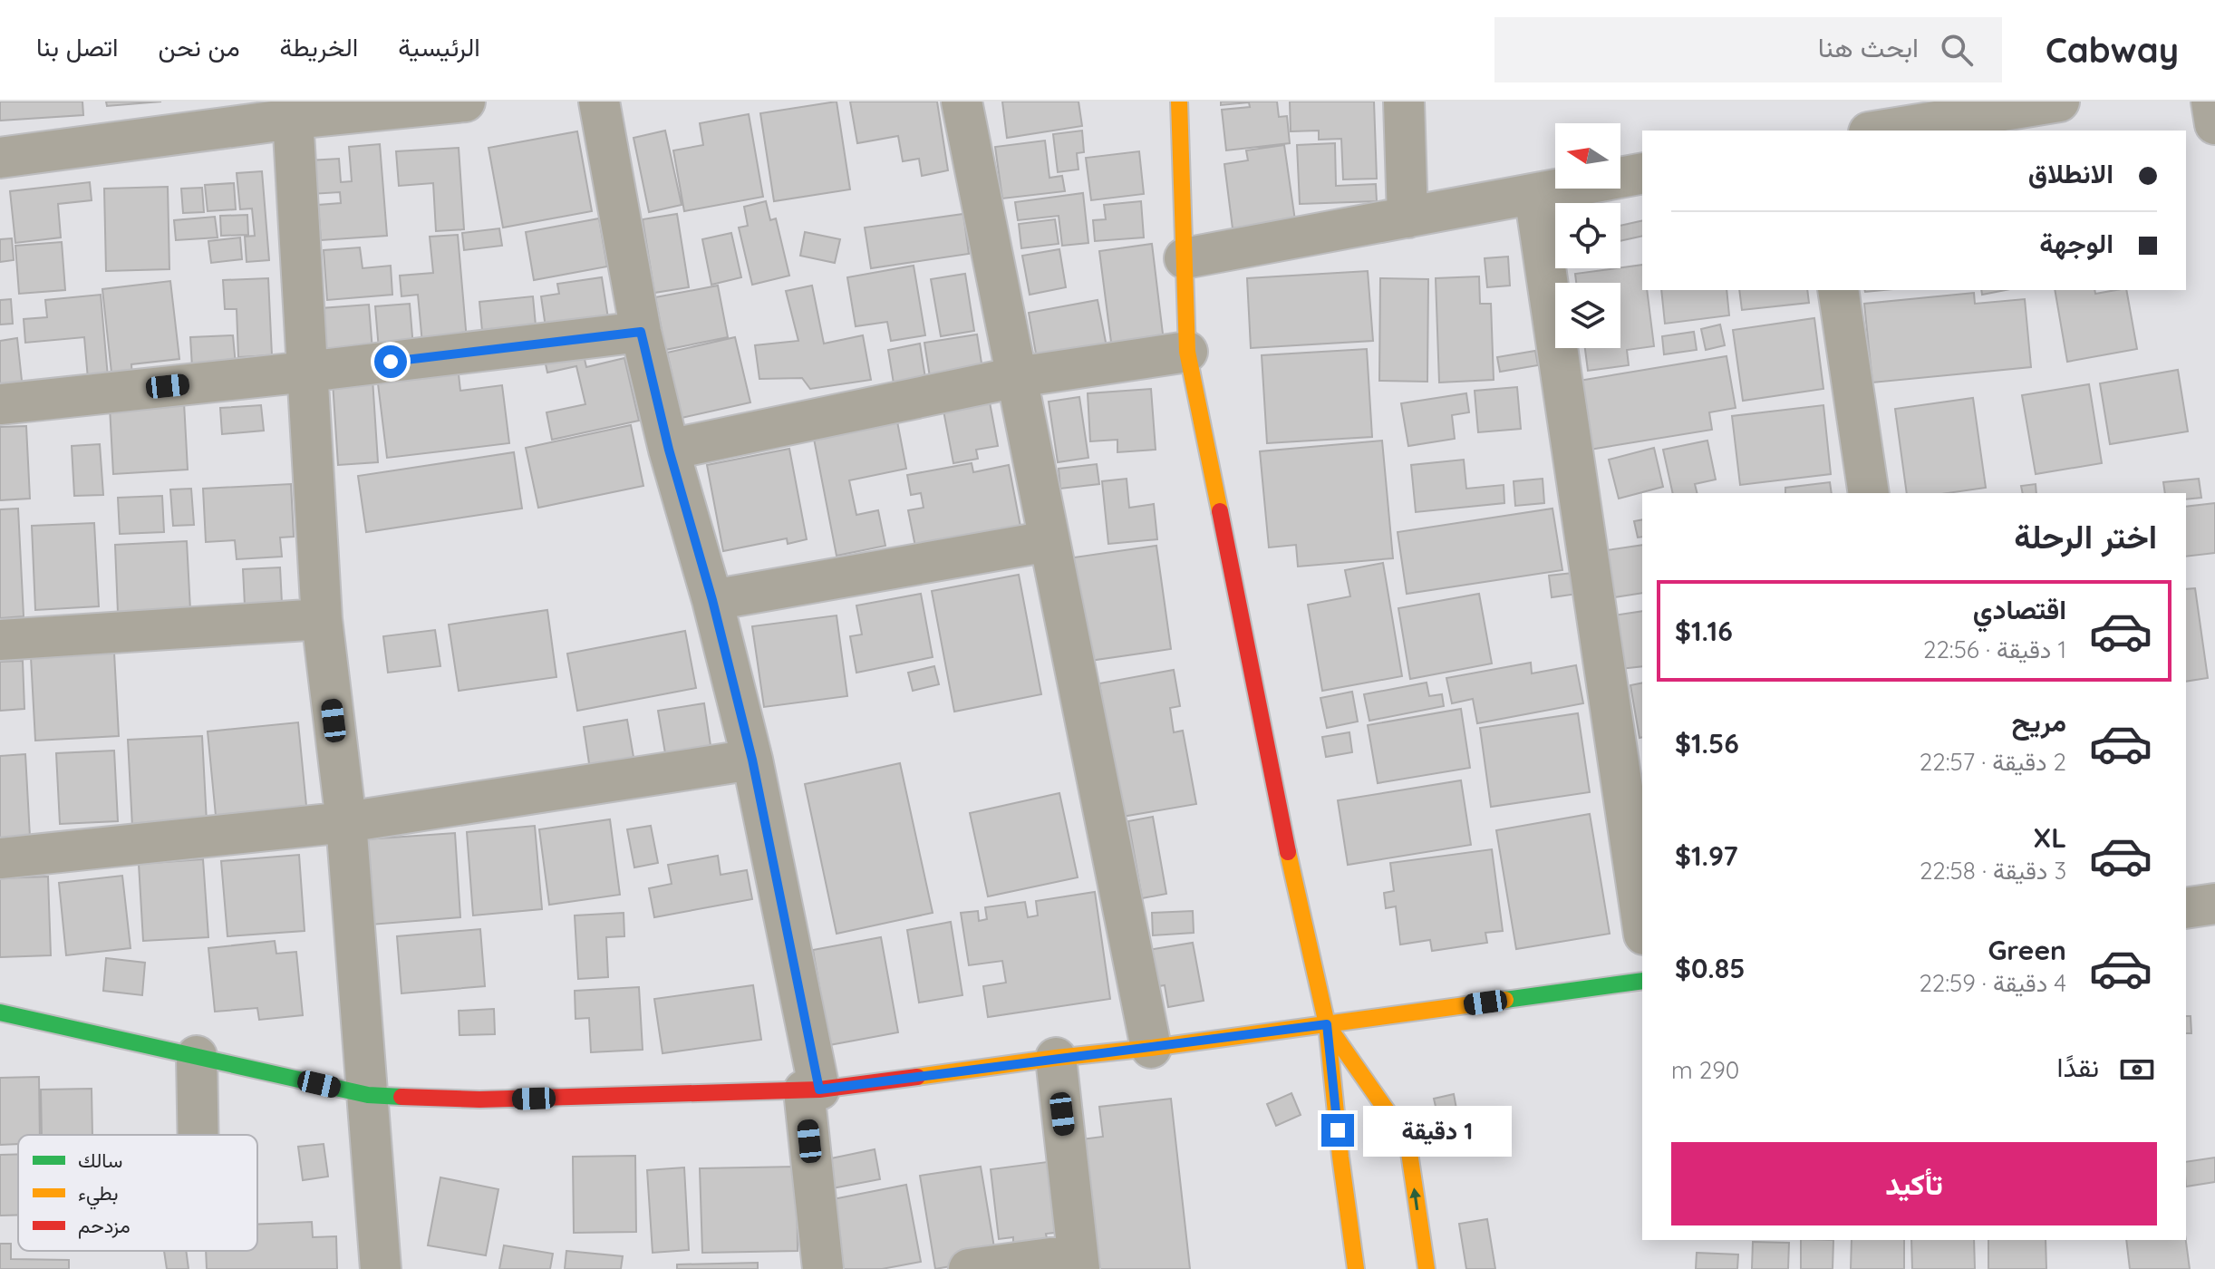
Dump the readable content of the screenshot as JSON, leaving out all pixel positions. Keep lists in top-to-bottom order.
{
  "legend": ["سالك", "بطيء", "مزدحم"],
  "north": "left",
  "page": {
    "header": "Cabway",
    "search": "ابحث هنا",
    "nav": [
      "الرئيسية",
      "الخريطة",
      "من نحن",
      "اتصل بنا"
    ],
    "banner": ["الانطلاق", "الوجهة"],
    "heading": "اختر الرحلة",
    "list": [
      {
        "name": "اقتصادي",
        "note": "1 دقيقة · 22:56",
        "value": "$1.16"
      },
      {
        "name": "مريح",
        "note": "2 دقيقة · 22:57",
        "value": "$1.56"
      },
      {
        "name": "XL",
        "note": "3 دقيقة · 22:58",
        "value": "$1.97"
      },
      {
        "name": "Green",
        "note": "4 دقيقة · 22:59",
        "value": "$0.85"
      }
    ],
    "pay": ["نقدًا", "290 m"],
    "bubble": "1 دقيقة",
    "buttons": "تأكيد"
  }
}
